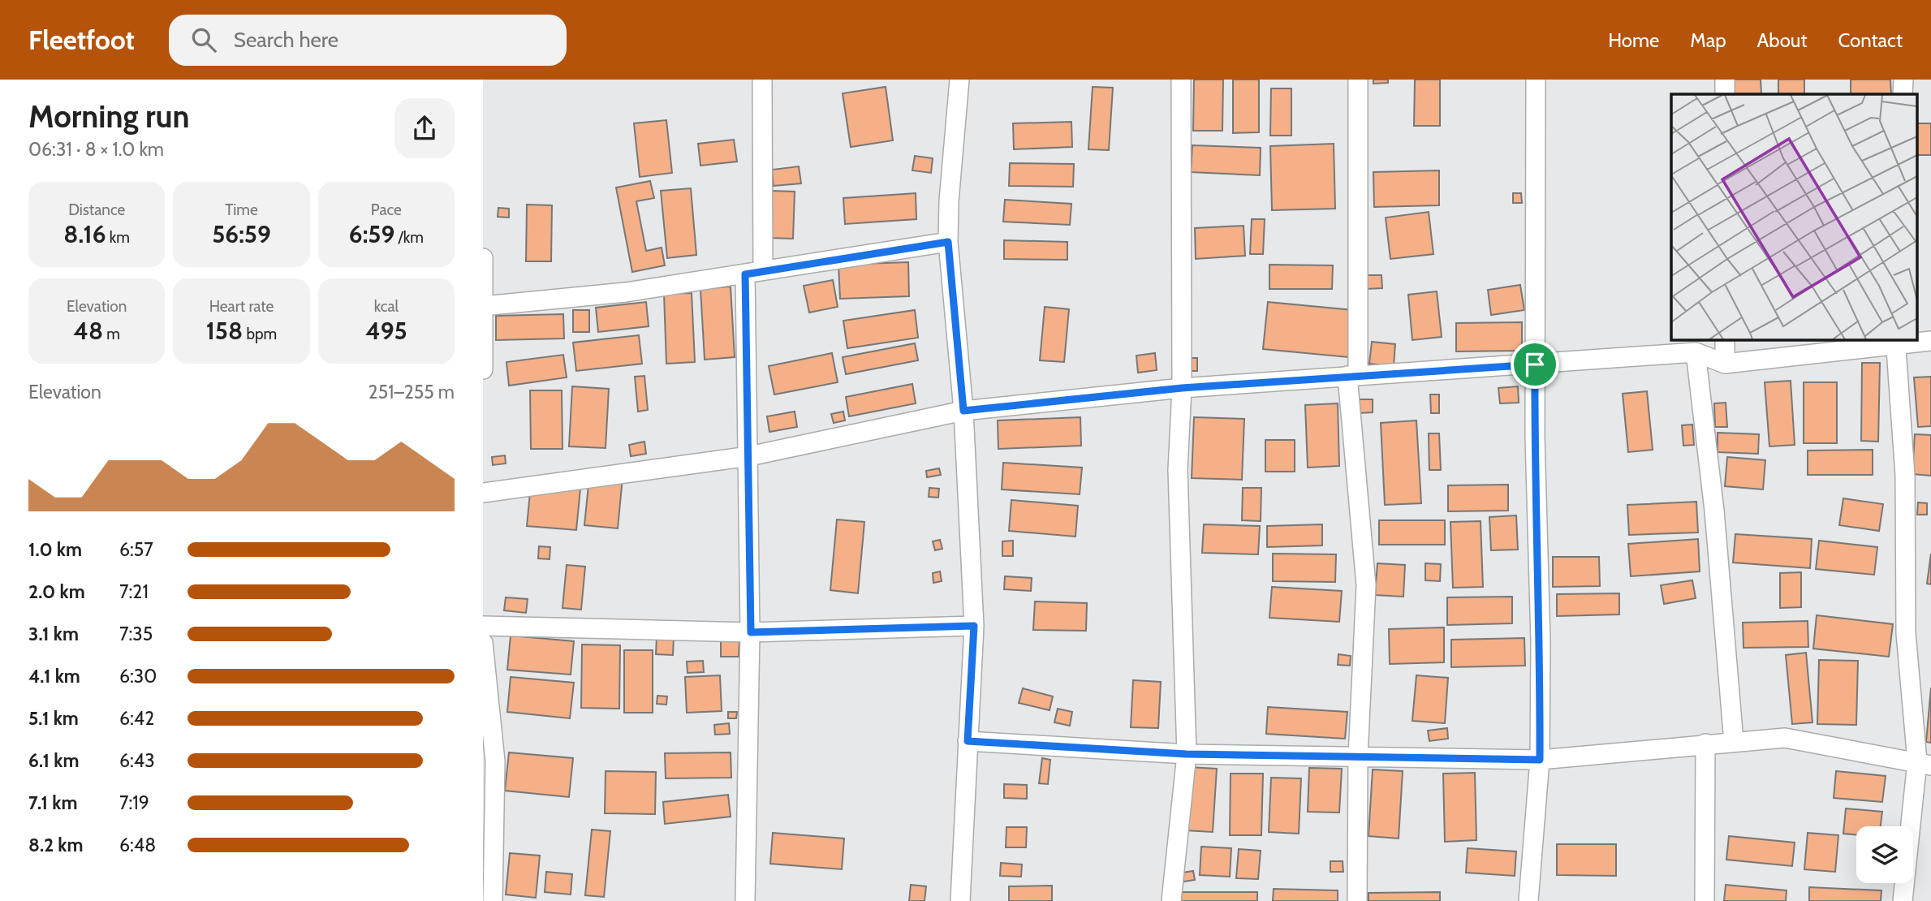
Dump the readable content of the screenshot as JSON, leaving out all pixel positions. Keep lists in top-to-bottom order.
{
  "page": {
    "header": "Fleetfoot",
    "search": "Search here",
    "nav": [
      "Home",
      "Map",
      "About",
      "Contact"
    ],
    "heading": ["Morning run", "06:31 · 8 × 1.0 km"],
    "stats": [
      ["Distance", "8.16 km"],
      ["Time", "56:59"],
      ["Pace", "6:59 /km"],
      ["Elevation", "48 m"],
      ["Heart rate", "158 bpm"],
      ["kcal", "495"]
    ],
    "chart": ["Elevation", "251–255 m"],
    "list": [
      {
        "name": "1.0 km",
        "note": "6:57"
      },
      {
        "name": "2.0 km",
        "note": "7:21"
      },
      {
        "name": "3.1 km",
        "note": "7:35"
      },
      {
        "name": "4.1 km",
        "note": "6:30"
      },
      {
        "name": "5.1 km",
        "note": "6:42"
      },
      {
        "name": "6.1 km",
        "note": "6:43"
      },
      {
        "name": "7.1 km",
        "note": "7:19"
      },
      {
        "name": "8.2 km",
        "note": "6:48"
      }
    ]
  }
}
